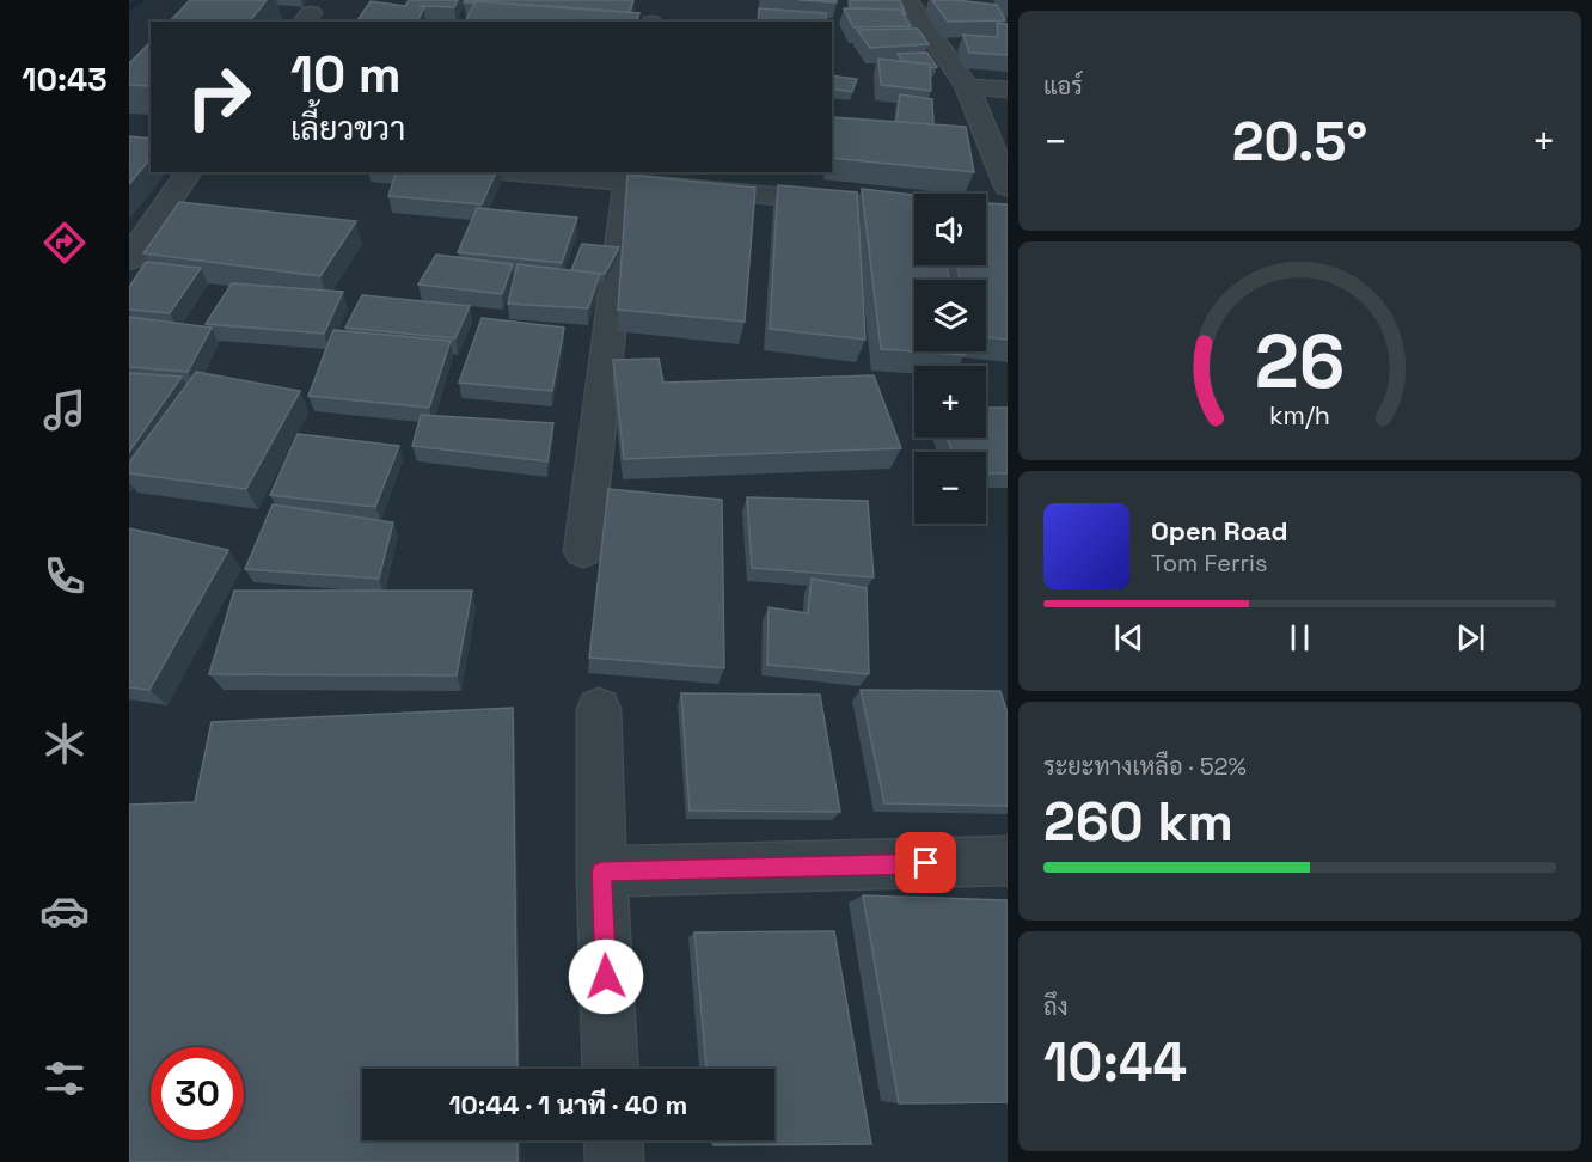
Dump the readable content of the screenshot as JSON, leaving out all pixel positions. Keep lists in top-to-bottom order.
{
  "page": {
    "tabs": "10:43",
    "tile": [
      "แอร์",
      ["ระยะทางเหลือ · 52%", "260 km"],
      ["ถึง", "10:44"]
    ],
    "turn": ["10 m", "เลี้ยวขวา"],
    "heat": ["−", "20.5°", "+"],
    "map_buttons": ["+", "−"],
    "song": ["Open Road", "Tom Ferris"],
    "limit": "30",
    "trip": "10:44 · 1 นาที · 40 m",
    "gauge": ["26", "km/h"]
  }
}
